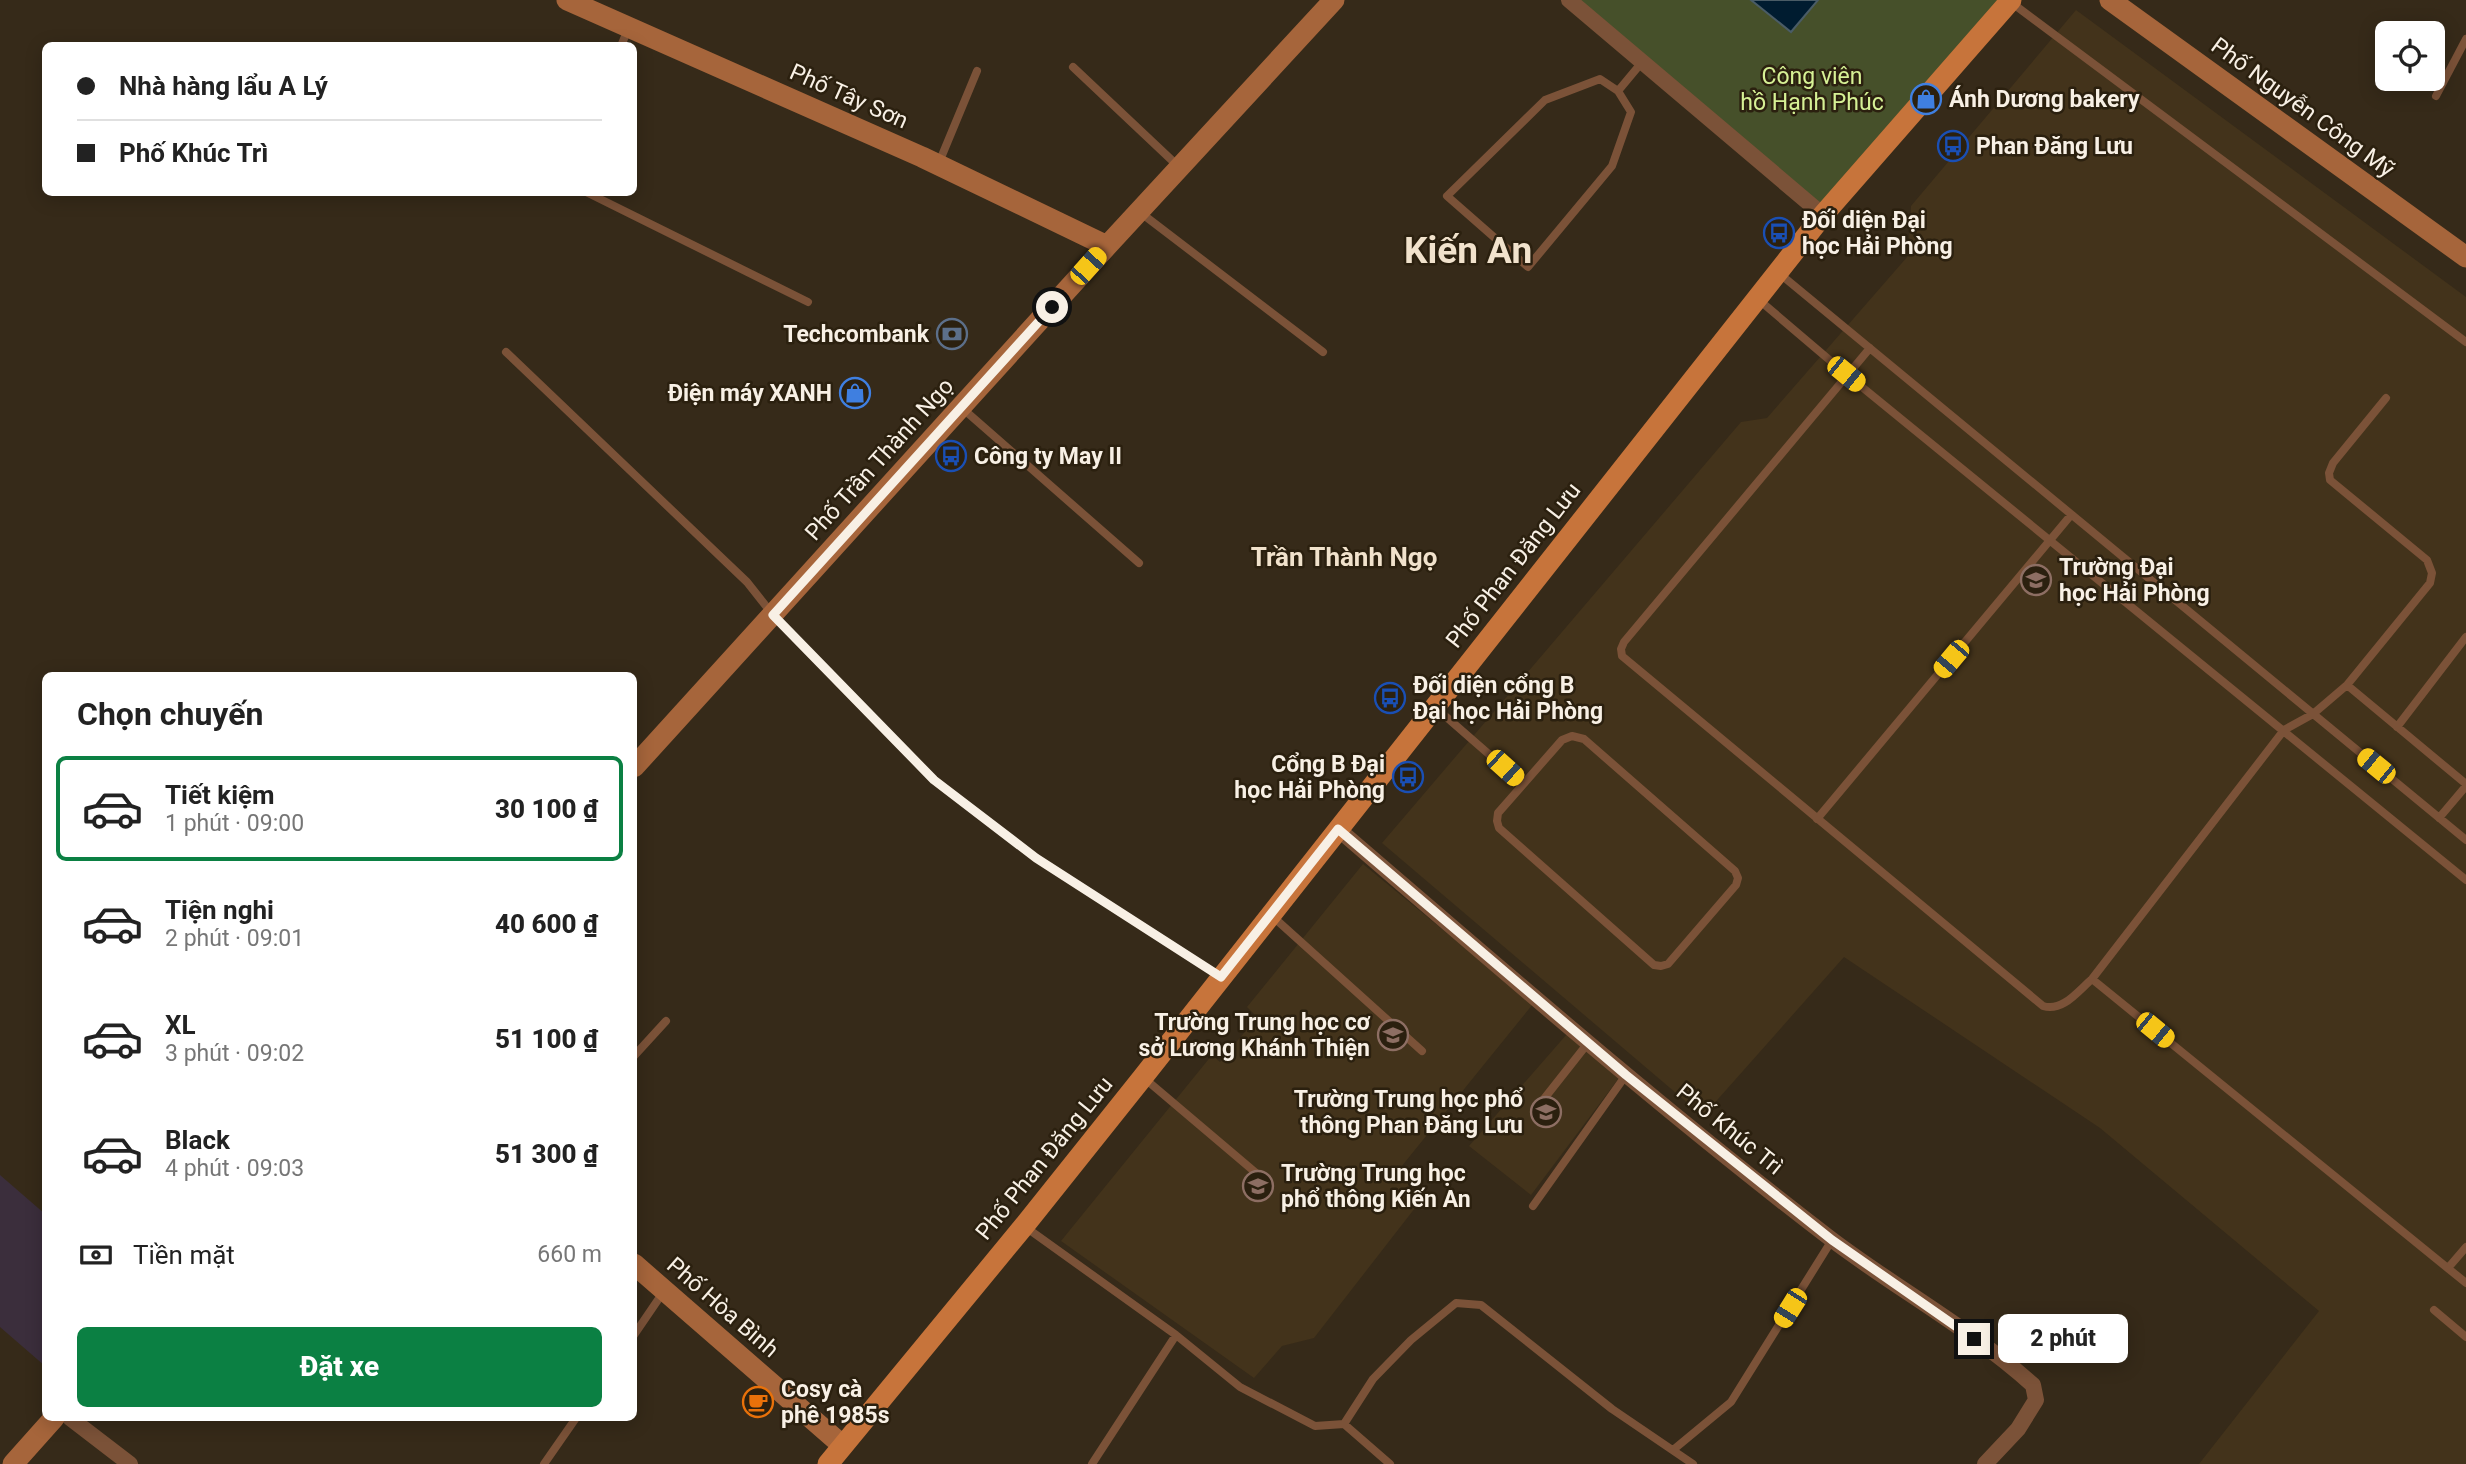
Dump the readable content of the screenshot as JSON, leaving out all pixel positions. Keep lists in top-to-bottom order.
{
  "streets": {
    "main road": ["Phố Phan Đăng Lưu"],
    "street": [
      "Phố Tây Sơn",
      "Phố Nguyễn Công Mỹ",
      "Phố Trần Thành Ngọ",
      "Phố Khúc Trì",
      "Phố Hòa Bình"
    ]
  },
  "crossings": [
    ["Phố Tây Sơn", "Phố Trần Thành Ngọ"],
    ["Phố Phan Đăng Lưu", "Phố Khúc Trì"],
    ["Phố Phan Đăng Lưu", "Phố Hòa Bình"]
  ],
  "districts": ["Kiến An", "Trần Thành Ngọ"],
  "parks": ["Công viên hồ Hạnh Phúc"],
  "places": {
    "shop": ["Ánh Dương bakery", "Điện máy XANH"],
    "bus stop": [
      "Phan Đăng Lưu",
      "Đối diện Đại học Hải Phòng",
      "Công ty May II",
      "Đối diện cổng B Đại học Hải Phòng",
      "Cổng B Đại học Hải Phòng"
    ],
    "bank": ["Techcombank"],
    "school or university": [
      "Trường Đại học Hải Phòng",
      "Trường Trung học cơ sở Lương Khánh Thiện",
      "Trường Trung học phổ thông Phan Đăng Lưu",
      "Trường Trung học phổ thông Kiến An"
    ],
    "cafe": ["Cosy cà phê 1985s"]
  },
  "page": {
    "banner": ["Nhà hàng lẩu A Lý", "Phố Khúc Trì"],
    "heading": "Chọn chuyến",
    "list": [
      {
        "name": "Tiết kiệm",
        "note": "1 phút · 09:00",
        "value": "30 100 ₫"
      },
      {
        "name": "Tiện nghi",
        "note": "2 phút · 09:01",
        "value": "40 600 ₫"
      },
      {
        "name": "XL",
        "note": "3 phút · 09:02",
        "value": "51 100 ₫"
      },
      {
        "name": "Black",
        "note": "4 phút · 09:03",
        "value": "51 300 ₫"
      }
    ],
    "pay": ["Tiền mặt", "660 m"],
    "buttons": "Đặt xe",
    "bubble": "2 phút"
  }
}
